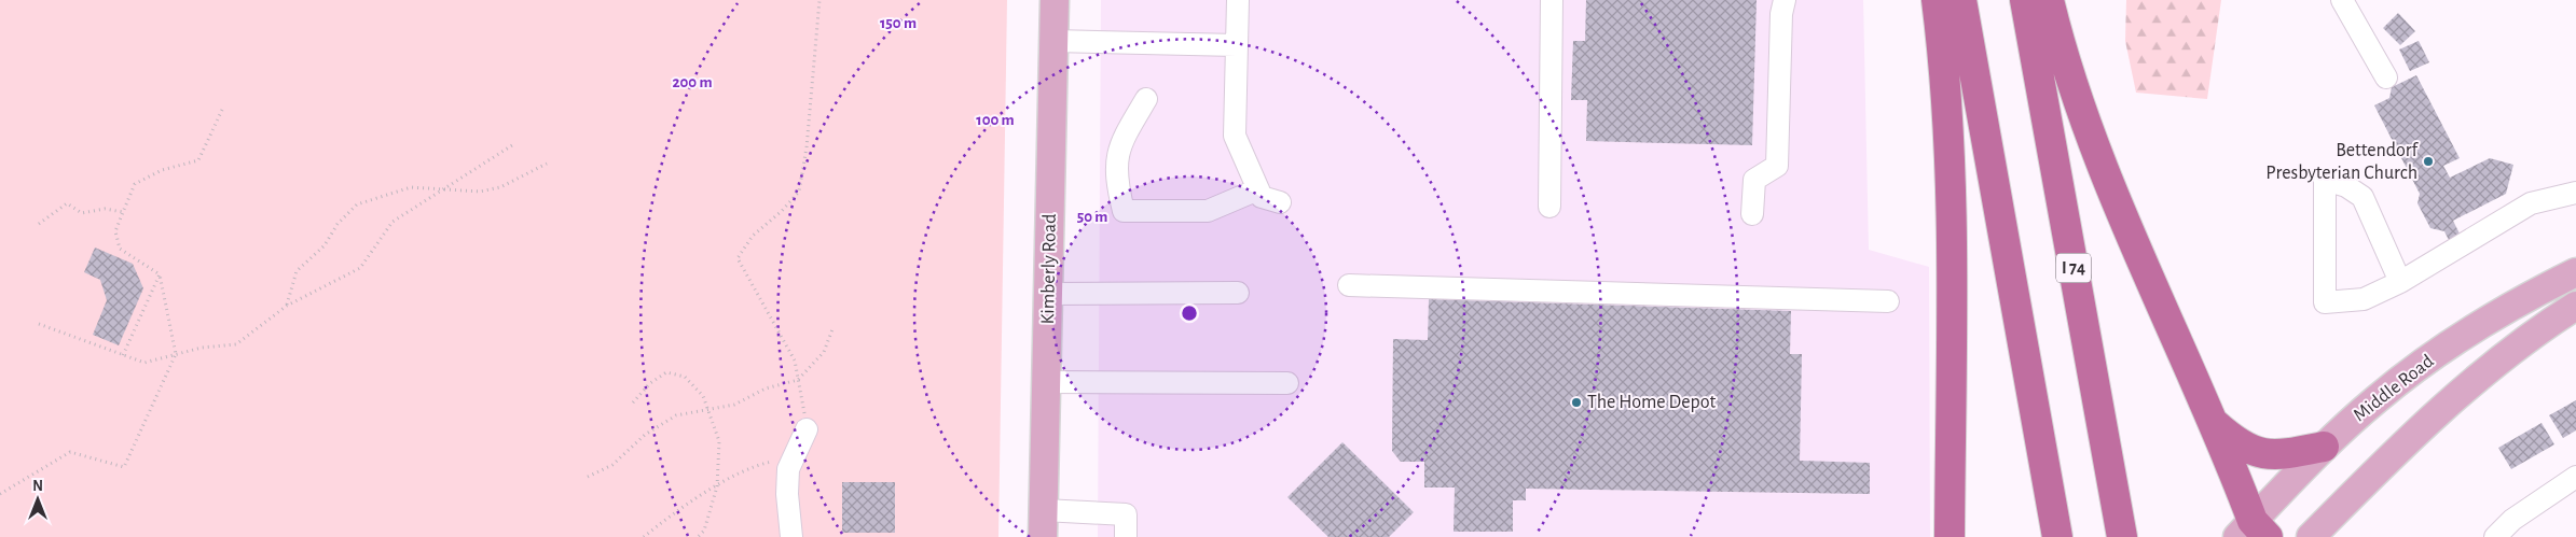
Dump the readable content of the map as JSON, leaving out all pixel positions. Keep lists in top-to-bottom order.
{
  "streets": {
    "highway": ["I 74"],
    "main road": ["Kimberly Road", "Middle Road"]
  },
  "places": ["Bettendorf Presbyterian Church", "The Home Depot"],
  "north": "top",
  "rings": [
    "150 m",
    "200 m",
    "100 m",
    "50 m"
  ]
}
